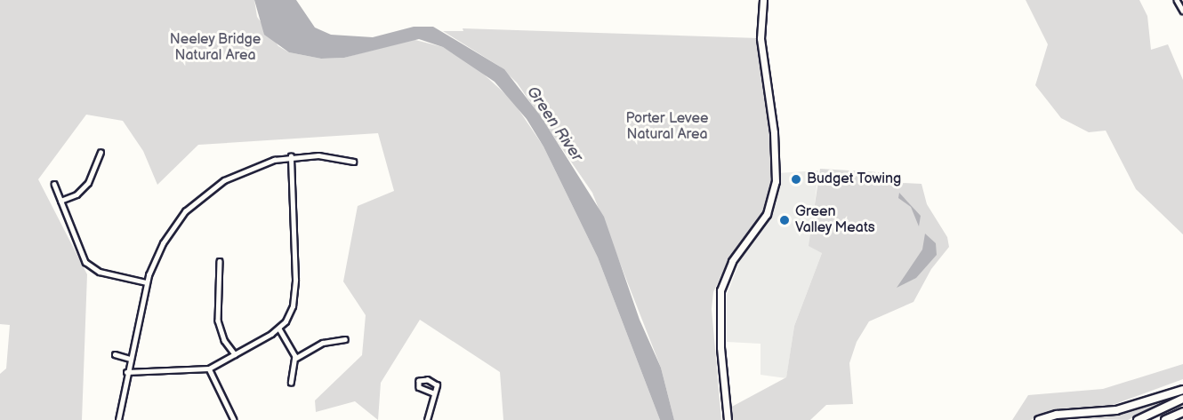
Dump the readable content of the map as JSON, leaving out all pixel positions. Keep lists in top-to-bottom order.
{
  "water": ["Green River"],
  "parks": ["Neeley Bridge Natural Area", "Porter Levee Natural Area"],
  "places": ["Budget Towing", "Green Valley Meats"]
}
